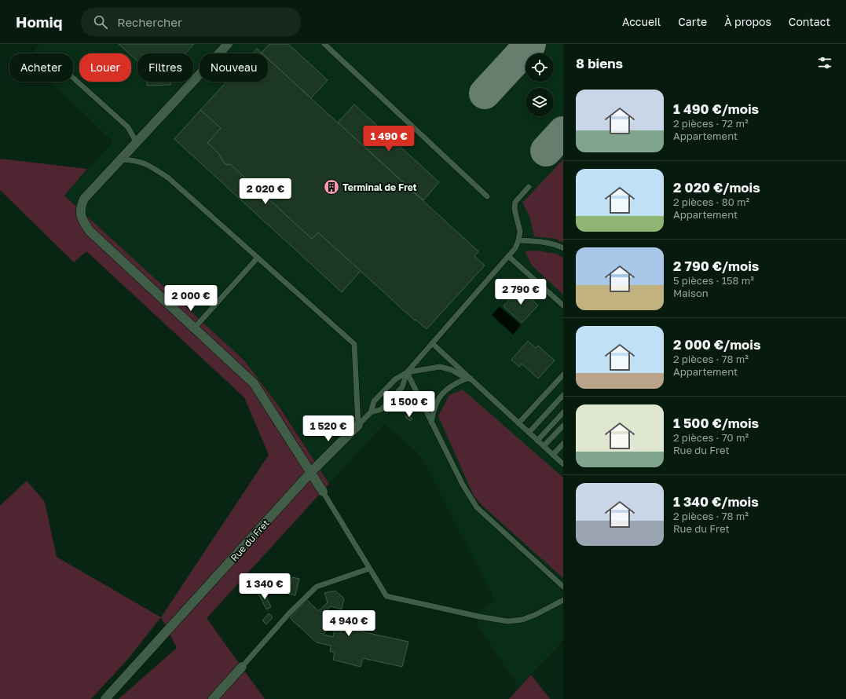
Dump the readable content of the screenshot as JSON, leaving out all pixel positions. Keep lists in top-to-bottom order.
{
  "streets": {
    "street": ["Rue du Fret"]
  },
  "places": {
    "building": ["Terminal de Fret"]
  },
  "page": {
    "header": "Homiq",
    "search": "Rechercher",
    "nav": [
      "Accueil",
      "Carte",
      "À propos",
      "Contact"
    ],
    "heading": "8 biens",
    "chip": [
      "Acheter",
      "Louer",
      "Filtres",
      "Nouveau"
    ],
    "list": [
      {
        "name": "1 490 €/mois",
        "note": "2 pièces · 72 m² · Appartement"
      },
      {
        "name": "2 020 €/mois",
        "note": "2 pièces · 80 m² · Appartement"
      },
      {
        "name": "2 790 €/mois",
        "note": "5 pièces · 158 m² · Maison"
      },
      {
        "name": "2 000 €/mois",
        "note": "2 pièces · 78 m² · Appartement"
      },
      {
        "name": "1 500 €/mois",
        "note": "2 pièces · 70 m² · Rue du Fret"
      },
      {
        "name": "1 340 €/mois",
        "note": "2 pièces · 78 m² · Rue du Fret"
      }
    ],
    "price": [
      "1 490 €",
      "2 020 €",
      "2 790 €",
      "2 000 €",
      "1 500 €",
      "1 520 €",
      "1 340 €",
      "4 940 €"
    ]
  }
}
